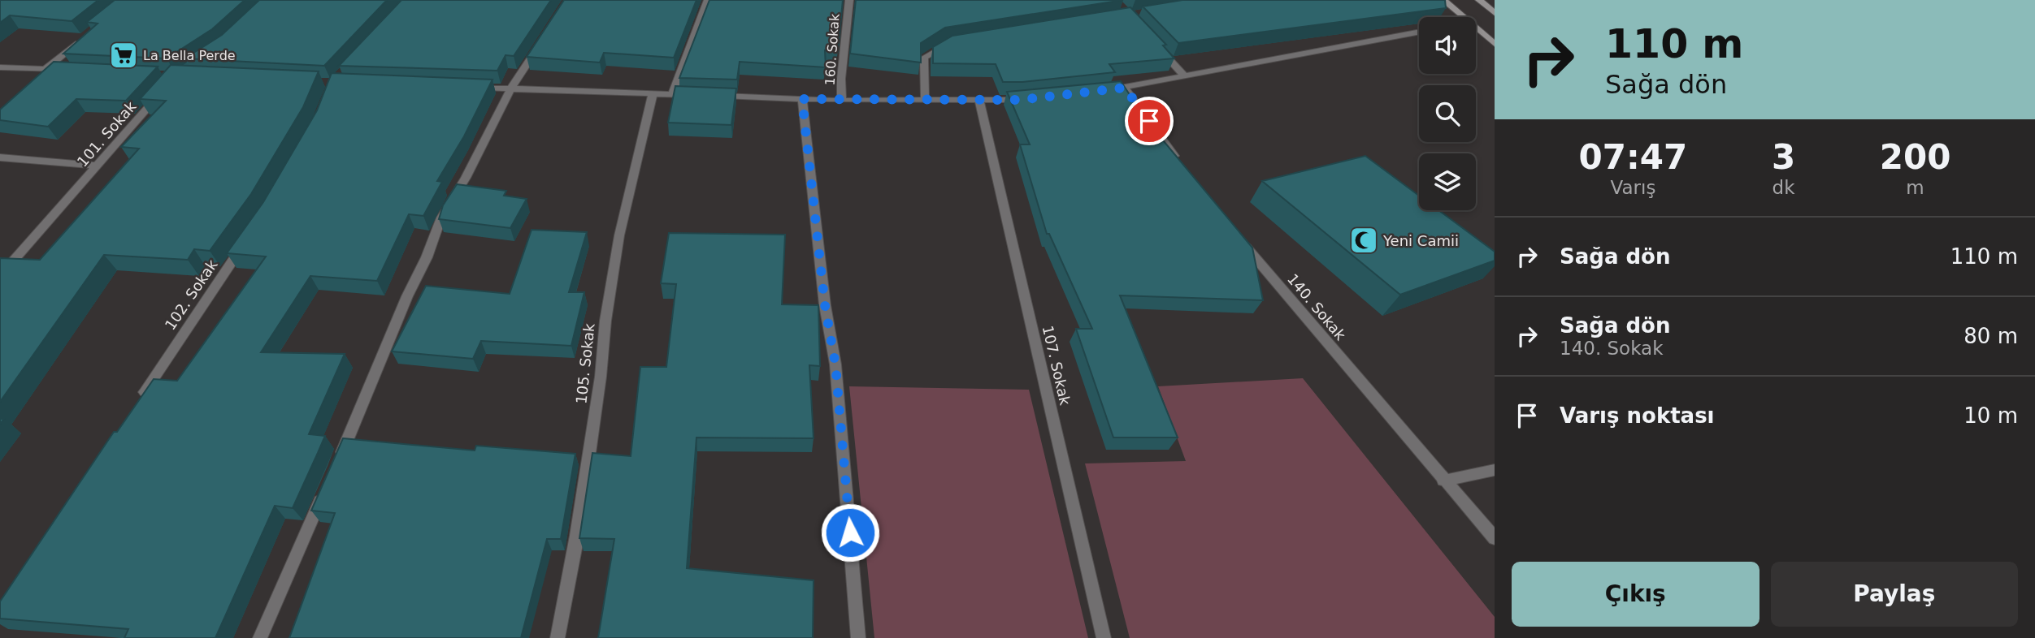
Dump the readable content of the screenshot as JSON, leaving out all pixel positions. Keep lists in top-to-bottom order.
{
  "streets": {
    "street": [
      "160. Sokak",
      "101. Sokak",
      "102. Sokak",
      "140. Sokak",
      "105. Sokak",
      "107. Sokak"
    ]
  },
  "places": {
    "supermarket": ["La Bella Perde"],
    "mosque": ["Yeni Camii"]
  },
  "page": {
    "turn": ["110 m", "Sağa dön"],
    "eta": [
      "07:47",
      "Varış",
      "3",
      "dk",
      "200",
      "m"
    ],
    "list": [
      {
        "name": "Sağa dön",
        "value": "110 m"
      },
      {
        "name": "Sağa dön",
        "note": "140. Sokak",
        "value": "80 m"
      },
      {
        "name": "Varış noktası",
        "value": "10 m"
      }
    ],
    "buttons": ["Çıkış", "Paylaş"]
  }
}
